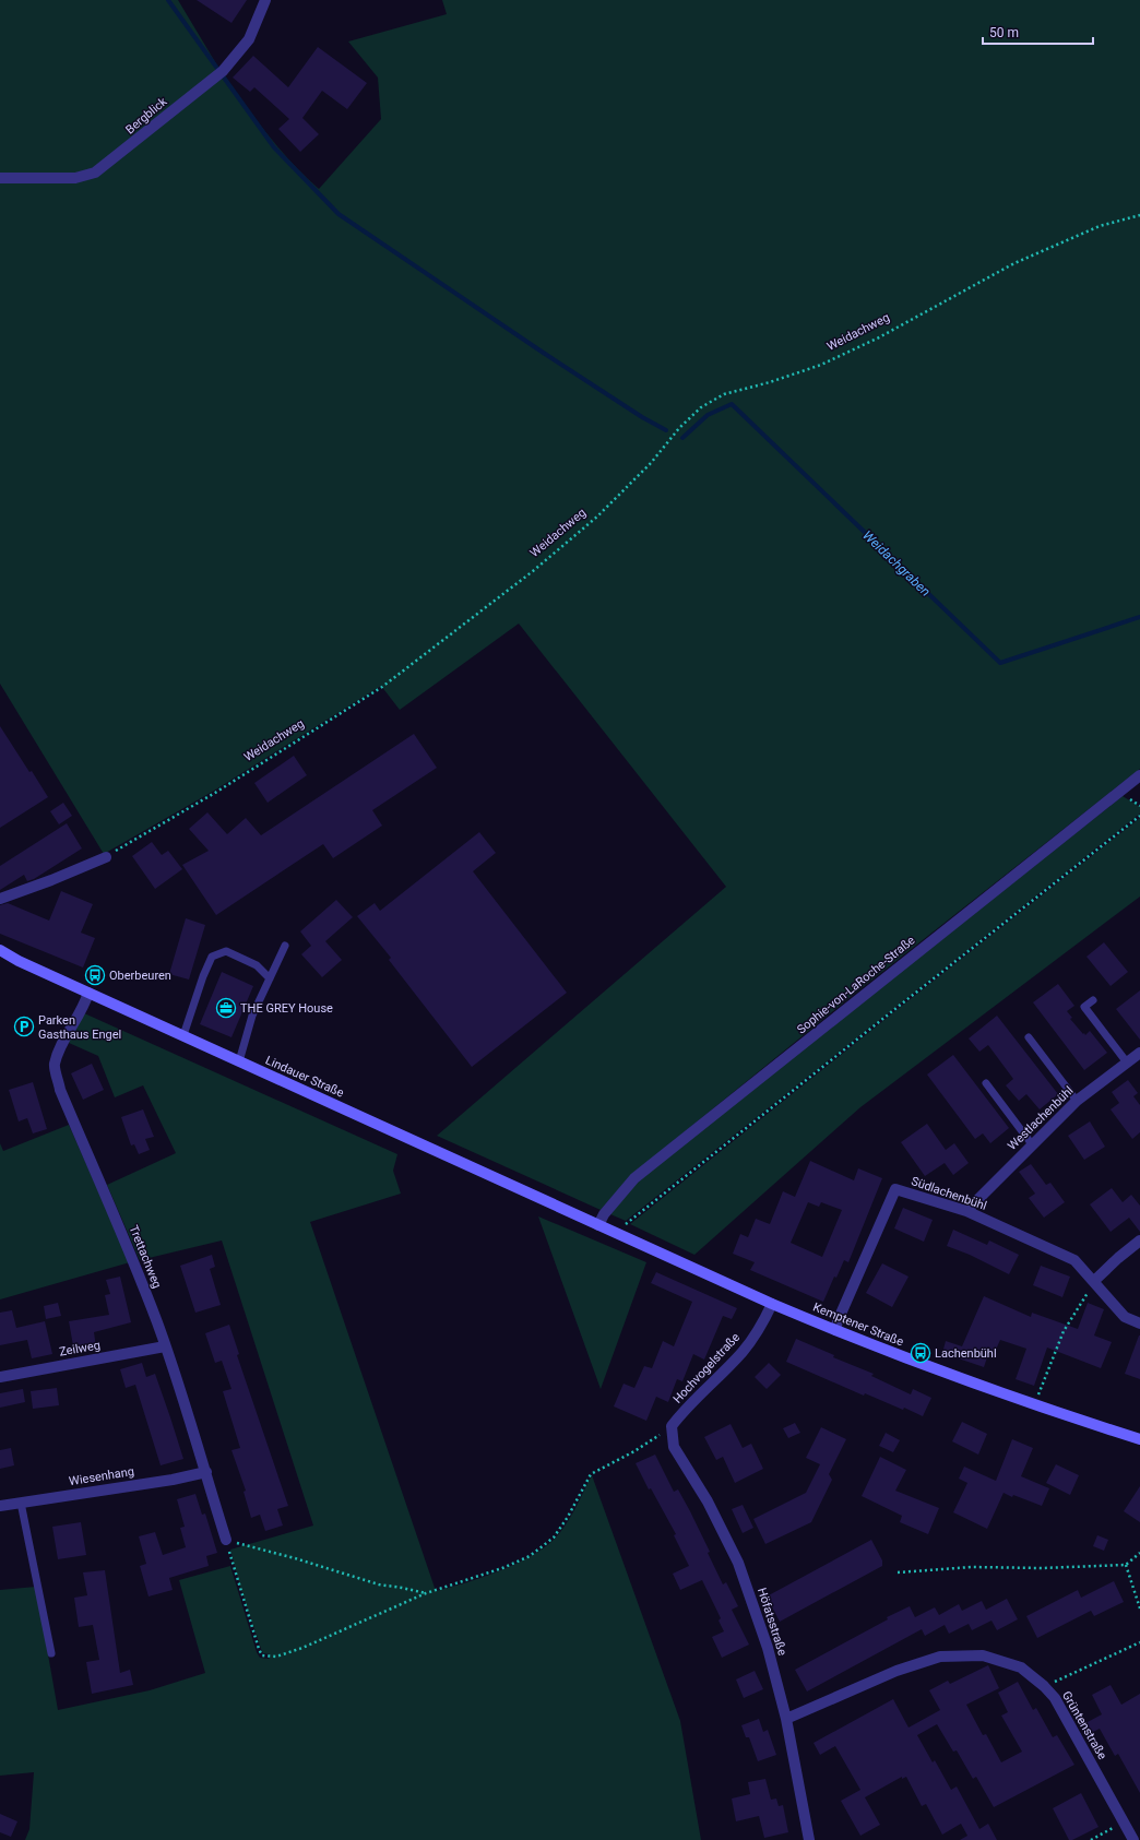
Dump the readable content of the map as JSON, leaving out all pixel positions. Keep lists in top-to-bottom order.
{
  "streets": {
    "main road": ["Lindauer Straße", "Kemptener Straße"],
    "street": [
      "Bergblick",
      "Sophie-von-LaRoche-Straße",
      "Westlachenbühl",
      "Südlachenbühl",
      "Trettachweg",
      "Zeilweg",
      "Hochvogelstraße",
      "Wiesenhang",
      "Höfatsstraße",
      "Grüntenstraße"
    ],
    "path": ["Weidachweg"]
  },
  "crossings": [
    ["Sophie-von-LaRoche-Straße", "Lindauer Straße"],
    ["Sophie-von-LaRoche-Straße", "Kemptener Straße"],
    ["Lindauer Straße", "Trettachweg"],
    ["Lindauer Straße", "Kemptener Straße"],
    ["Westlachenbühl", "Südlachenbühl"],
    ["Südlachenbühl", "Kemptener Straße"],
    ["Trettachweg", "Zeilweg"],
    ["Trettachweg", "Wiesenhang"],
    ["Kemptener Straße", "Hochvogelstraße"],
    ["Hochvogelstraße", "Höfatsstraße"],
    ["Höfatsstraße", "Grüntenstraße"]
  ],
  "water": ["Weidachgraben"],
  "places": {
    "bus stop": ["Oberbeuren", "Lachenbühl"],
    "office": ["THE GREY House"],
    "parking": ["Parken Gasthaus Engel"]
  },
  "scale_bar": "50 m"
}
